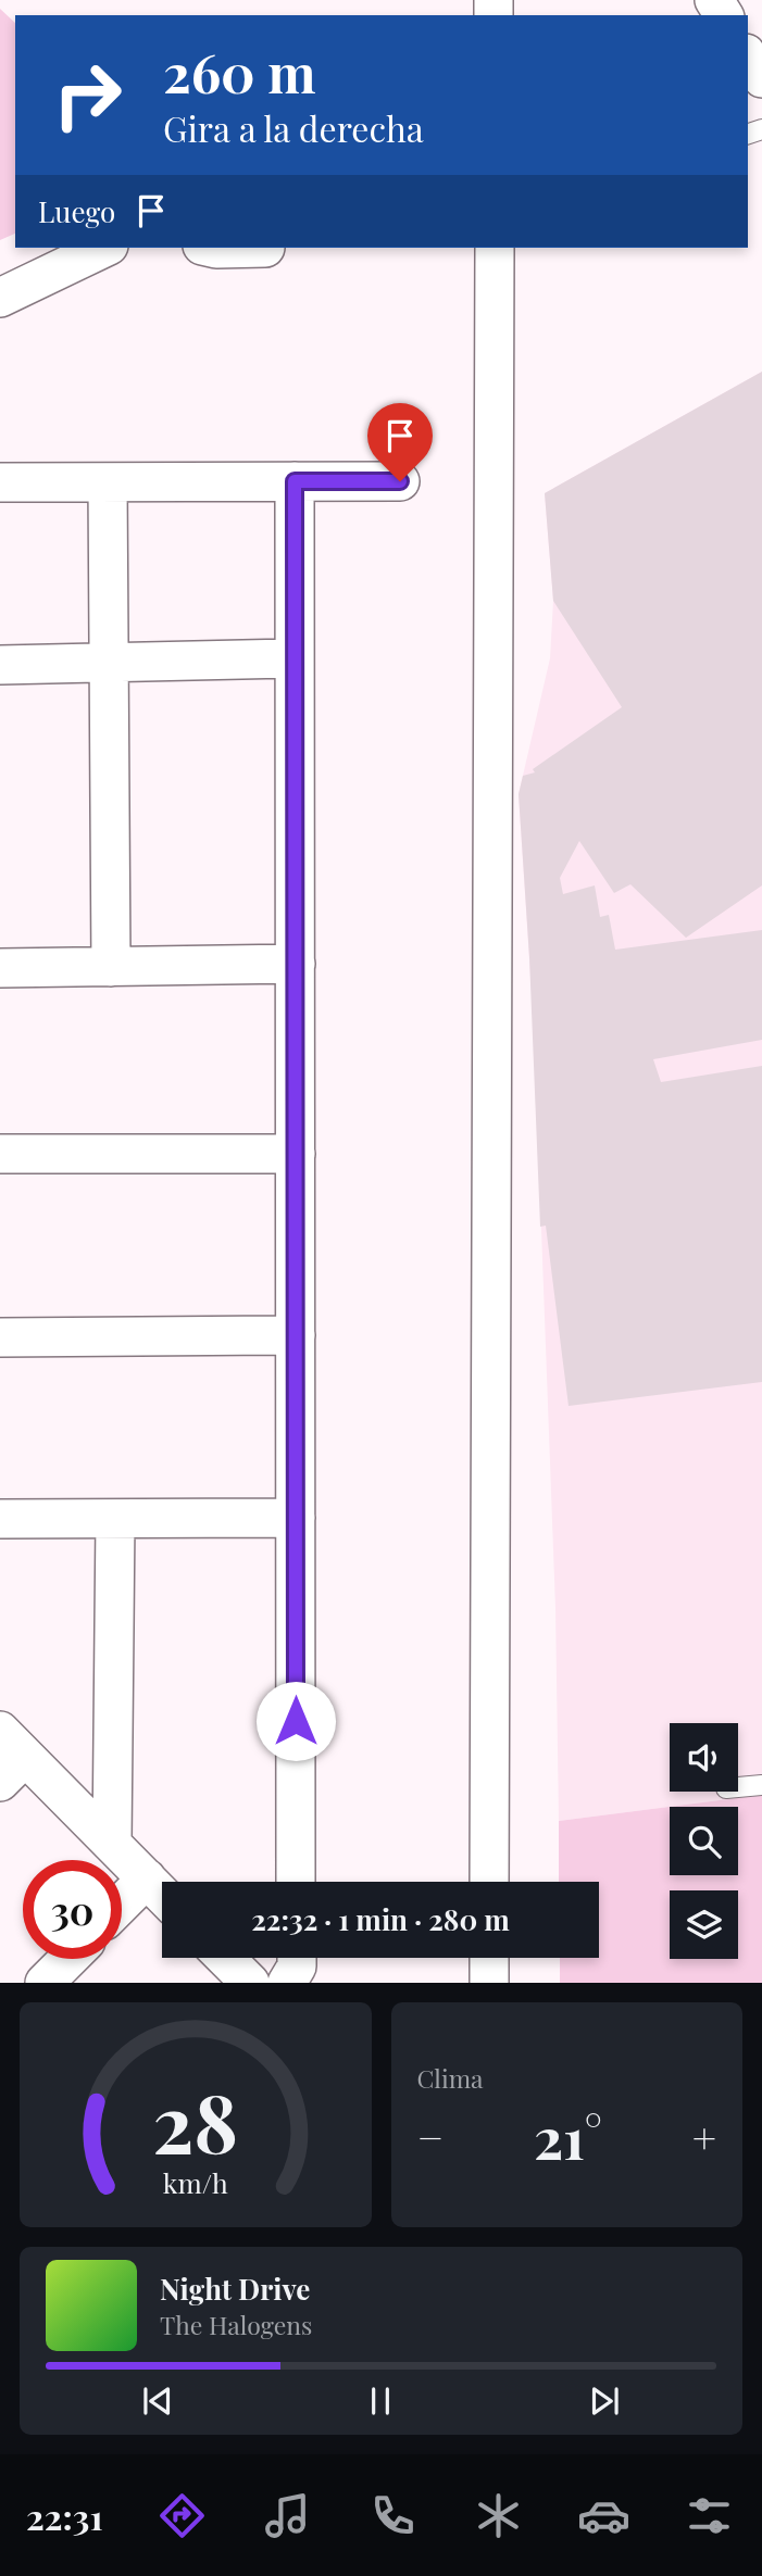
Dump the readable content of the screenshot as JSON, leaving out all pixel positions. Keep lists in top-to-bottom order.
{
  "page": {
    "turn": ["260 m", "Gira a la derecha"],
    "then": "Luego",
    "limit": "30",
    "trip": "22:32 · 1 min · 280 m",
    "tile": "Clima",
    "heat": ["−", "21°", "+"],
    "song": ["Night Drive", "The Halogens"],
    "tabs": "22:31",
    "gauge": ["28", "km/h"]
  }
}
